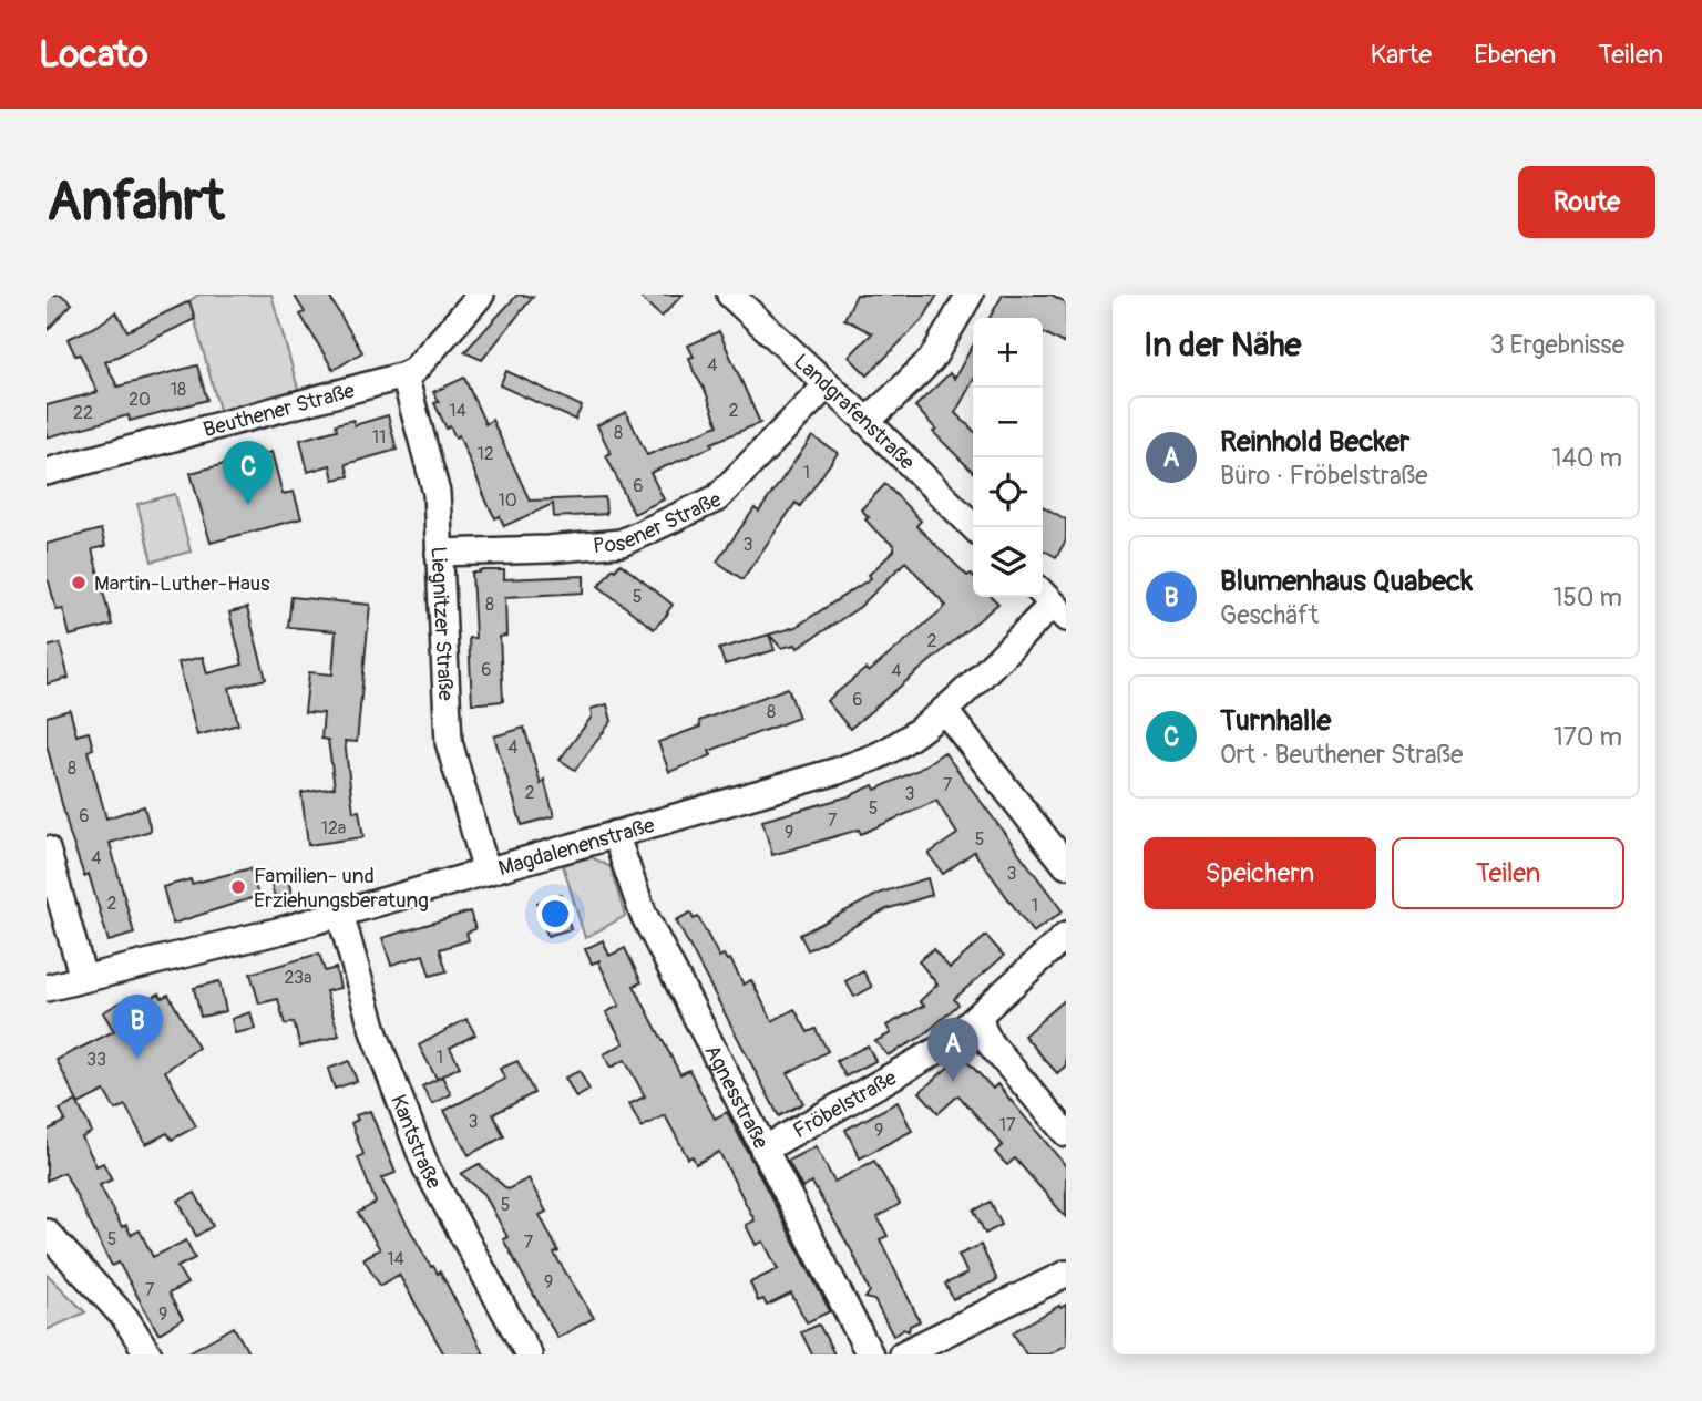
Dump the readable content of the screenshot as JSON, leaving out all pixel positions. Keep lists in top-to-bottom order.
{
  "streets": {
    "street": [
      "Beuthener Straße",
      "Landgrafenstraße",
      "Posener Straße",
      "Liegnitzer Straße",
      "Magdalenenstraße",
      "Agnesstraße",
      "Fröbelstraße",
      "Kantstraße"
    ]
  },
  "crossings": [
    ["Beuthener Straße", "Liegnitzer Straße"],
    ["Landgrafenstraße", "Posener Straße"],
    ["Posener Straße", "Liegnitzer Straße"],
    ["Liegnitzer Straße", "Magdalenenstraße"],
    ["Magdalenenstraße", "Agnesstraße"],
    ["Magdalenenstraße", "Kantstraße"],
    ["Agnesstraße", "Fröbelstraße"]
  ],
  "places": ["Martin-Luther-Haus", "Familien- und Erziehungsberatung"],
  "house_numbers": [
    "4",
    "18",
    "20",
    "14",
    "2",
    "22",
    "8",
    "11",
    "12",
    "1",
    "6",
    "10",
    "3",
    "5",
    "8",
    "2",
    "6",
    "4",
    "6",
    "8",
    "4",
    "8",
    "7",
    "2",
    "3",
    "5",
    "6",
    "7",
    "12a",
    "9",
    "5",
    "4",
    "3",
    "2",
    "1",
    "23a",
    "1",
    "33",
    "3",
    "17",
    "9",
    "5",
    "5",
    "7",
    "14",
    "9",
    "7",
    "9"
  ],
  "page": {
    "header": "Locato",
    "nav": ["Karte", "Ebenen", "Teilen"],
    "buttons": [
      "Route",
      ["Speichern", "Teilen"]
    ],
    "title": "Anfahrt",
    "heading": ["In der Nähe", "3 Ergebnisse"],
    "map_buttons": ["+", "−"],
    "list": [
      {
        "mark": "A",
        "name": "Reinhold Becker",
        "note": "Büro · Fröbelstraße",
        "value": "140 m"
      },
      {
        "mark": "B",
        "name": "Blumenhaus Quabeck",
        "note": "Geschäft",
        "value": "150 m"
      },
      {
        "mark": "C",
        "name": "Turnhalle",
        "note": "Ort · Beuthener Straße",
        "value": "170 m"
      }
    ],
    "pins": ["C", "B", "A"]
  }
}
